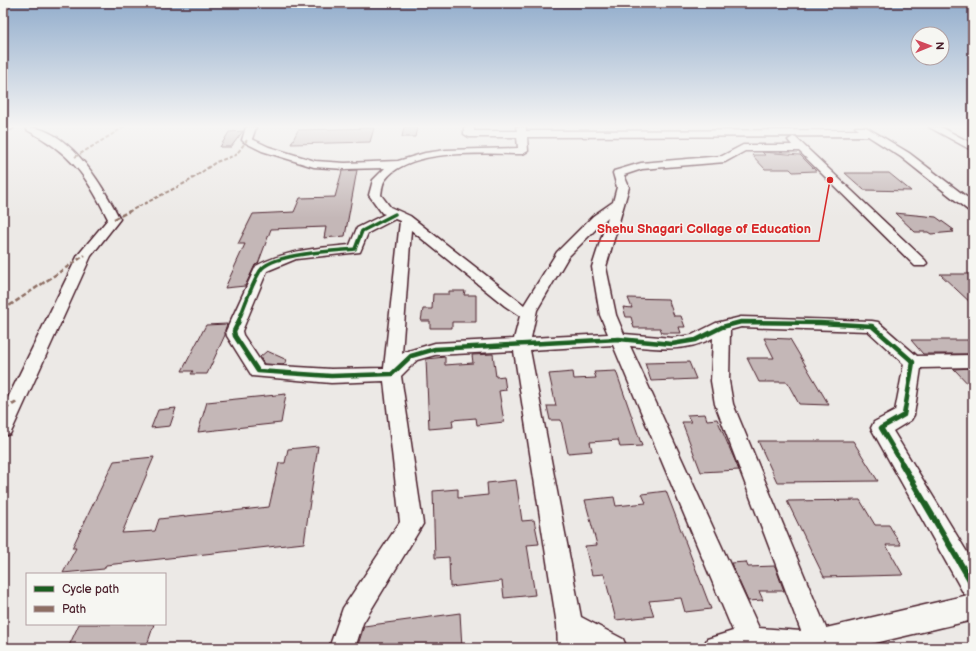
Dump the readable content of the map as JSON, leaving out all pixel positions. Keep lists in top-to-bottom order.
{
  "places": ["Shehu Shagari Collage of Education"],
  "legend": ["Cycle path", "Path"],
  "north": "right"
}
